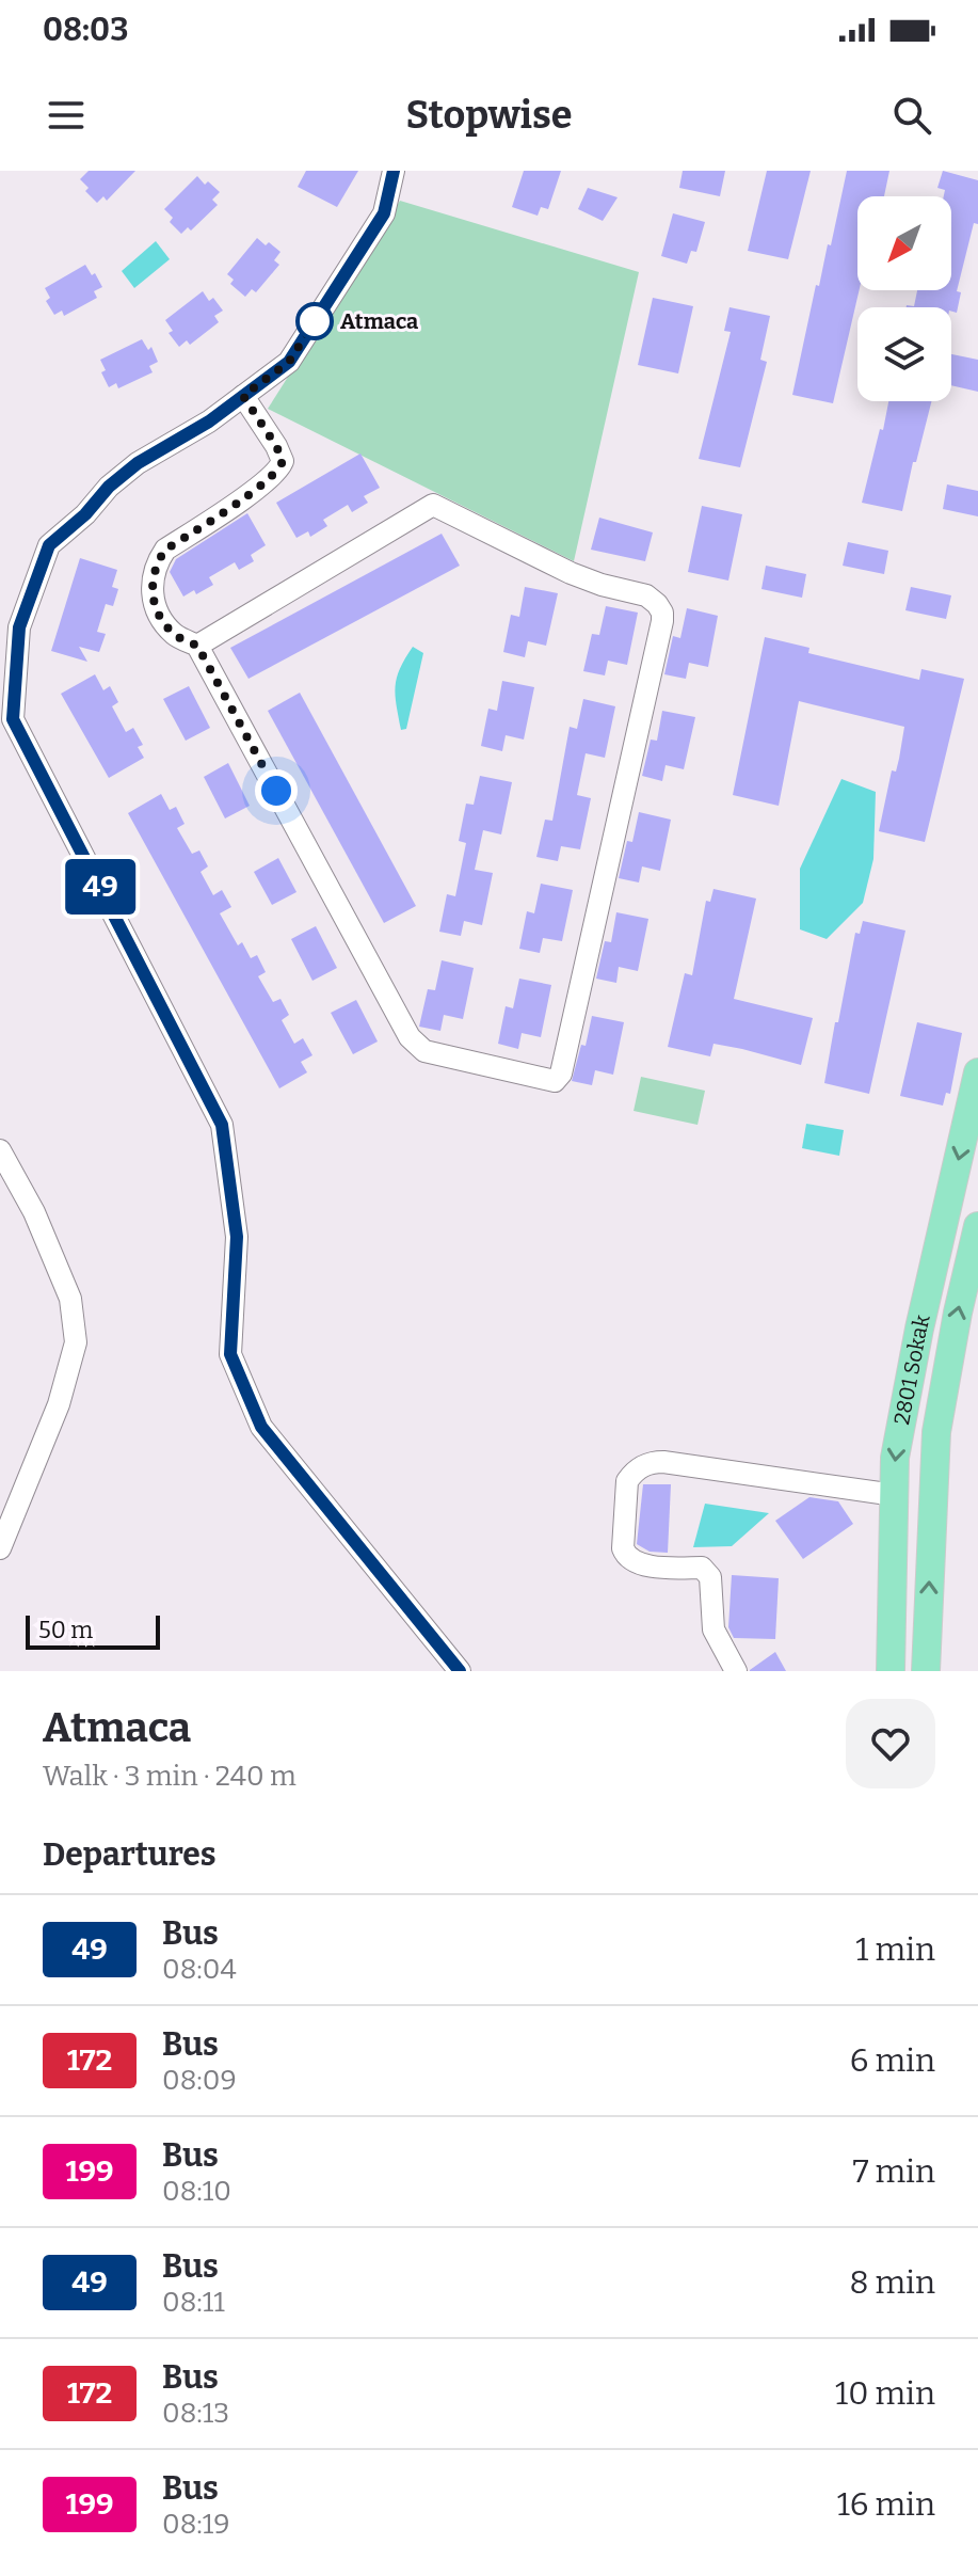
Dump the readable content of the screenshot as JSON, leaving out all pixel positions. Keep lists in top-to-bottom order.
{
  "streets": {
    "main road": ["2801 Sokak"]
  },
  "places": ["Atmaca"],
  "lines": ["bus line 49"],
  "scale_bar": "50 m",
  "north": "bottom left",
  "page": {
    "status": "08:03",
    "header": "Stopwise",
    "on_map": "49",
    "scale": "50 m",
    "heading": [
      ["Atmaca", "Walk · 3 min · 240 m"],
      "Departures"
    ],
    "list": [
      {
        "mark": "49",
        "name": "Bus",
        "note": "08:04",
        "value": "1 min"
      },
      {
        "mark": "172",
        "name": "Bus",
        "note": "08:09",
        "value": "6 min"
      },
      {
        "mark": "199",
        "name": "Bus",
        "note": "08:10",
        "value": "7 min"
      },
      {
        "mark": "49",
        "name": "Bus",
        "note": "08:11",
        "value": "8 min"
      },
      {
        "mark": "172",
        "name": "Bus",
        "note": "08:13",
        "value": "10 min"
      },
      {
        "mark": "199",
        "name": "Bus",
        "note": "08:19",
        "value": "16 min"
      }
    ]
  }
}
